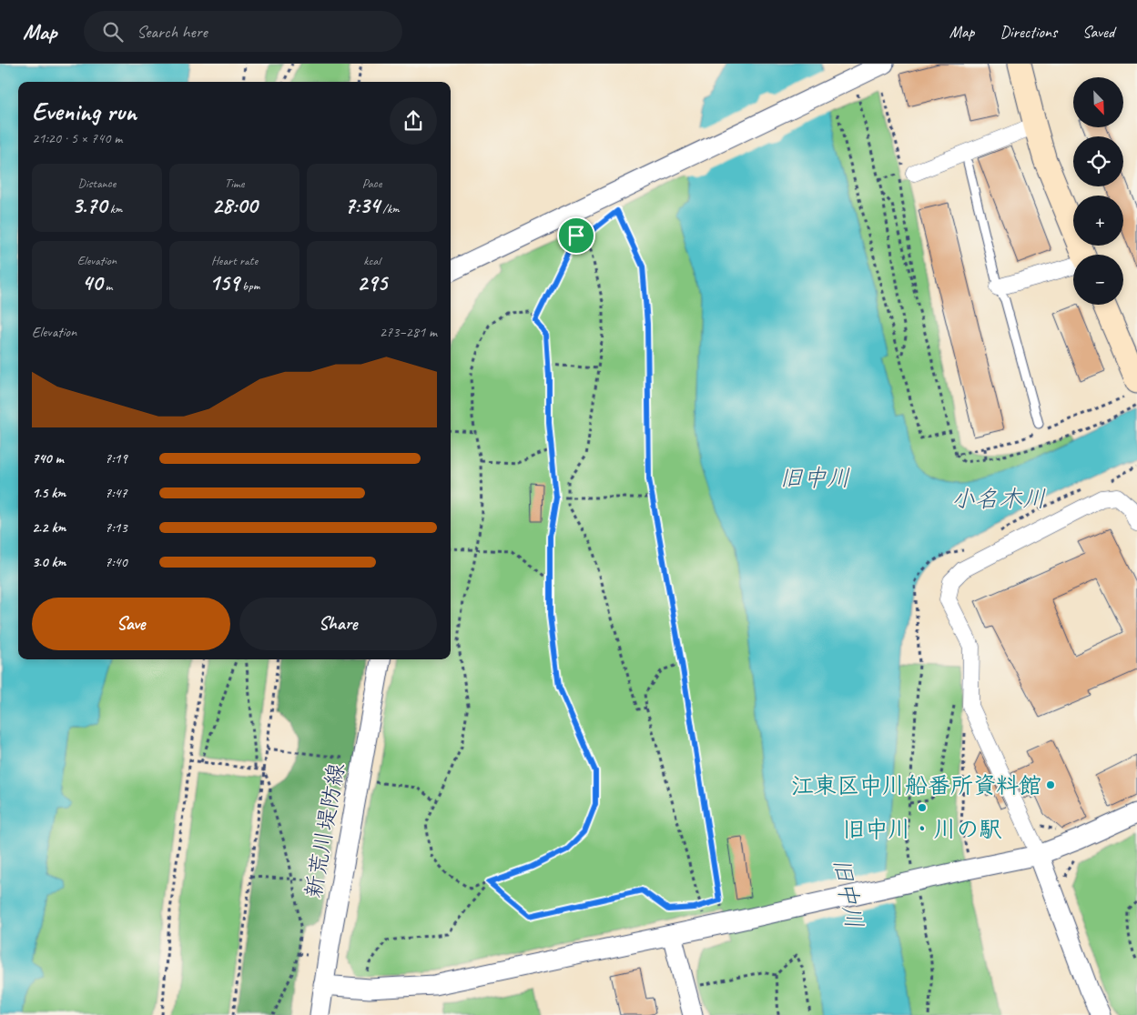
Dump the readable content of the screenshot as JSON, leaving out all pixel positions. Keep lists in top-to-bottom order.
{
  "streets": {
    "street": ["新荒川堤防線"]
  },
  "water": ["旧中川", "小名木川"],
  "places": ["江東区中川船番所資料館", "旧中川・川の駅"],
  "north": "bottom right",
  "page": {
    "header": "Map",
    "search": "Search here",
    "nav": ["Map", "Directions", "Saved"],
    "map_buttons": ["+", "−"],
    "heading": ["Evening run", "21:20 · 5 × 740 m"],
    "stats": [
      ["Distance", "3.70 km"],
      ["Time", "28:00"],
      ["Pace", "7:34 /km"],
      ["Elevation", "40 m"],
      ["Heart rate", "159 bpm"],
      ["kcal", "295"]
    ],
    "chart": ["Elevation", "273–281 m"],
    "list": [
      {
        "name": "740 m",
        "note": "7:19"
      },
      {
        "name": "1.5 km",
        "note": "7:47"
      },
      {
        "name": "2.2 km",
        "note": "7:13"
      },
      {
        "name": "3.0 km",
        "note": "7:40"
      }
    ],
    "buttons": ["Save", "Share"]
  }
}
